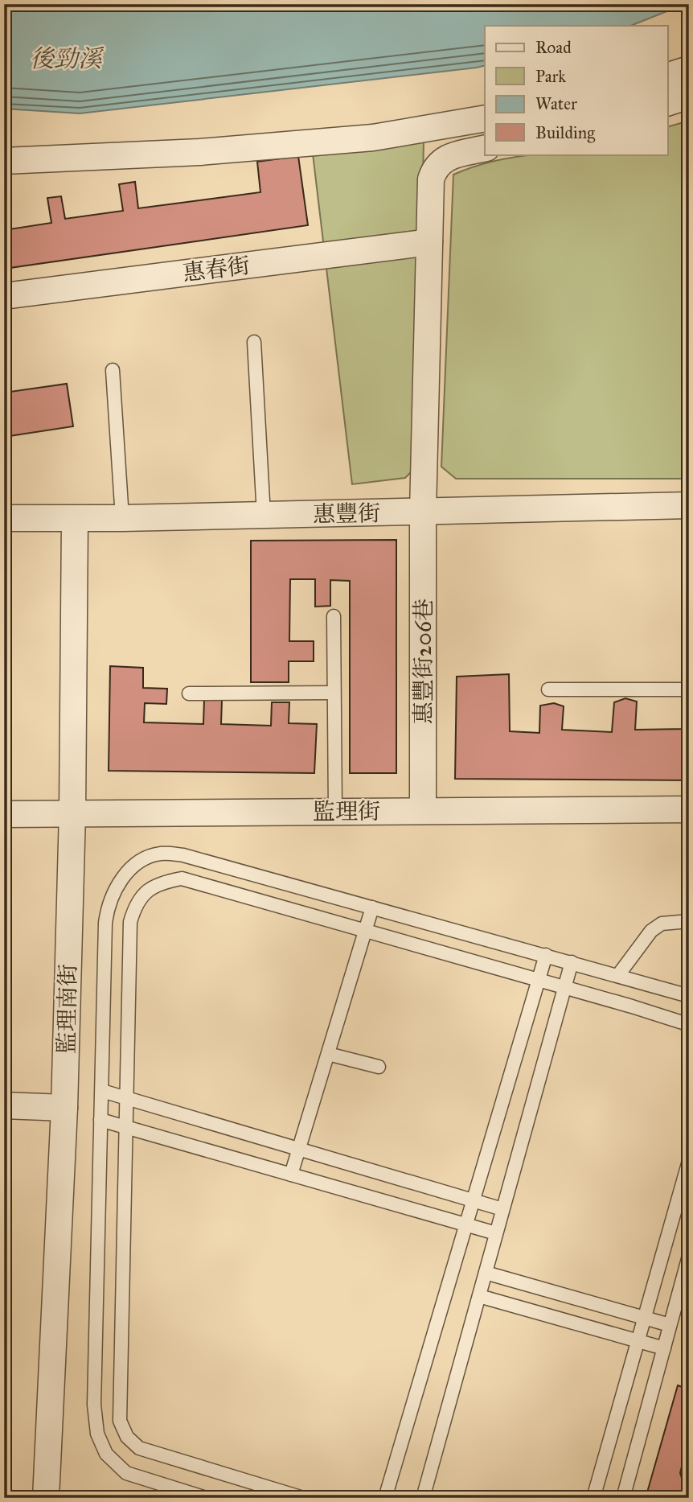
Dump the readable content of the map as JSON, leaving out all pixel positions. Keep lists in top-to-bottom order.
{
  "streets": {
    "street": [
      "惠春街",
      "惠豐街",
      "惠豐街206巷",
      "監理街",
      "監理南街"
    ]
  },
  "crossings": [
    ["惠春街", "惠豐街206巷"],
    ["惠豐街", "惠豐街206巷"],
    ["惠豐街", "監理南街"],
    ["惠豐街206巷", "監理街"],
    ["監理街", "監理南街"]
  ],
  "water": ["後勁溪"],
  "legend": [
    "Road",
    "Park",
    "Water",
    "Building"
  ]
}
